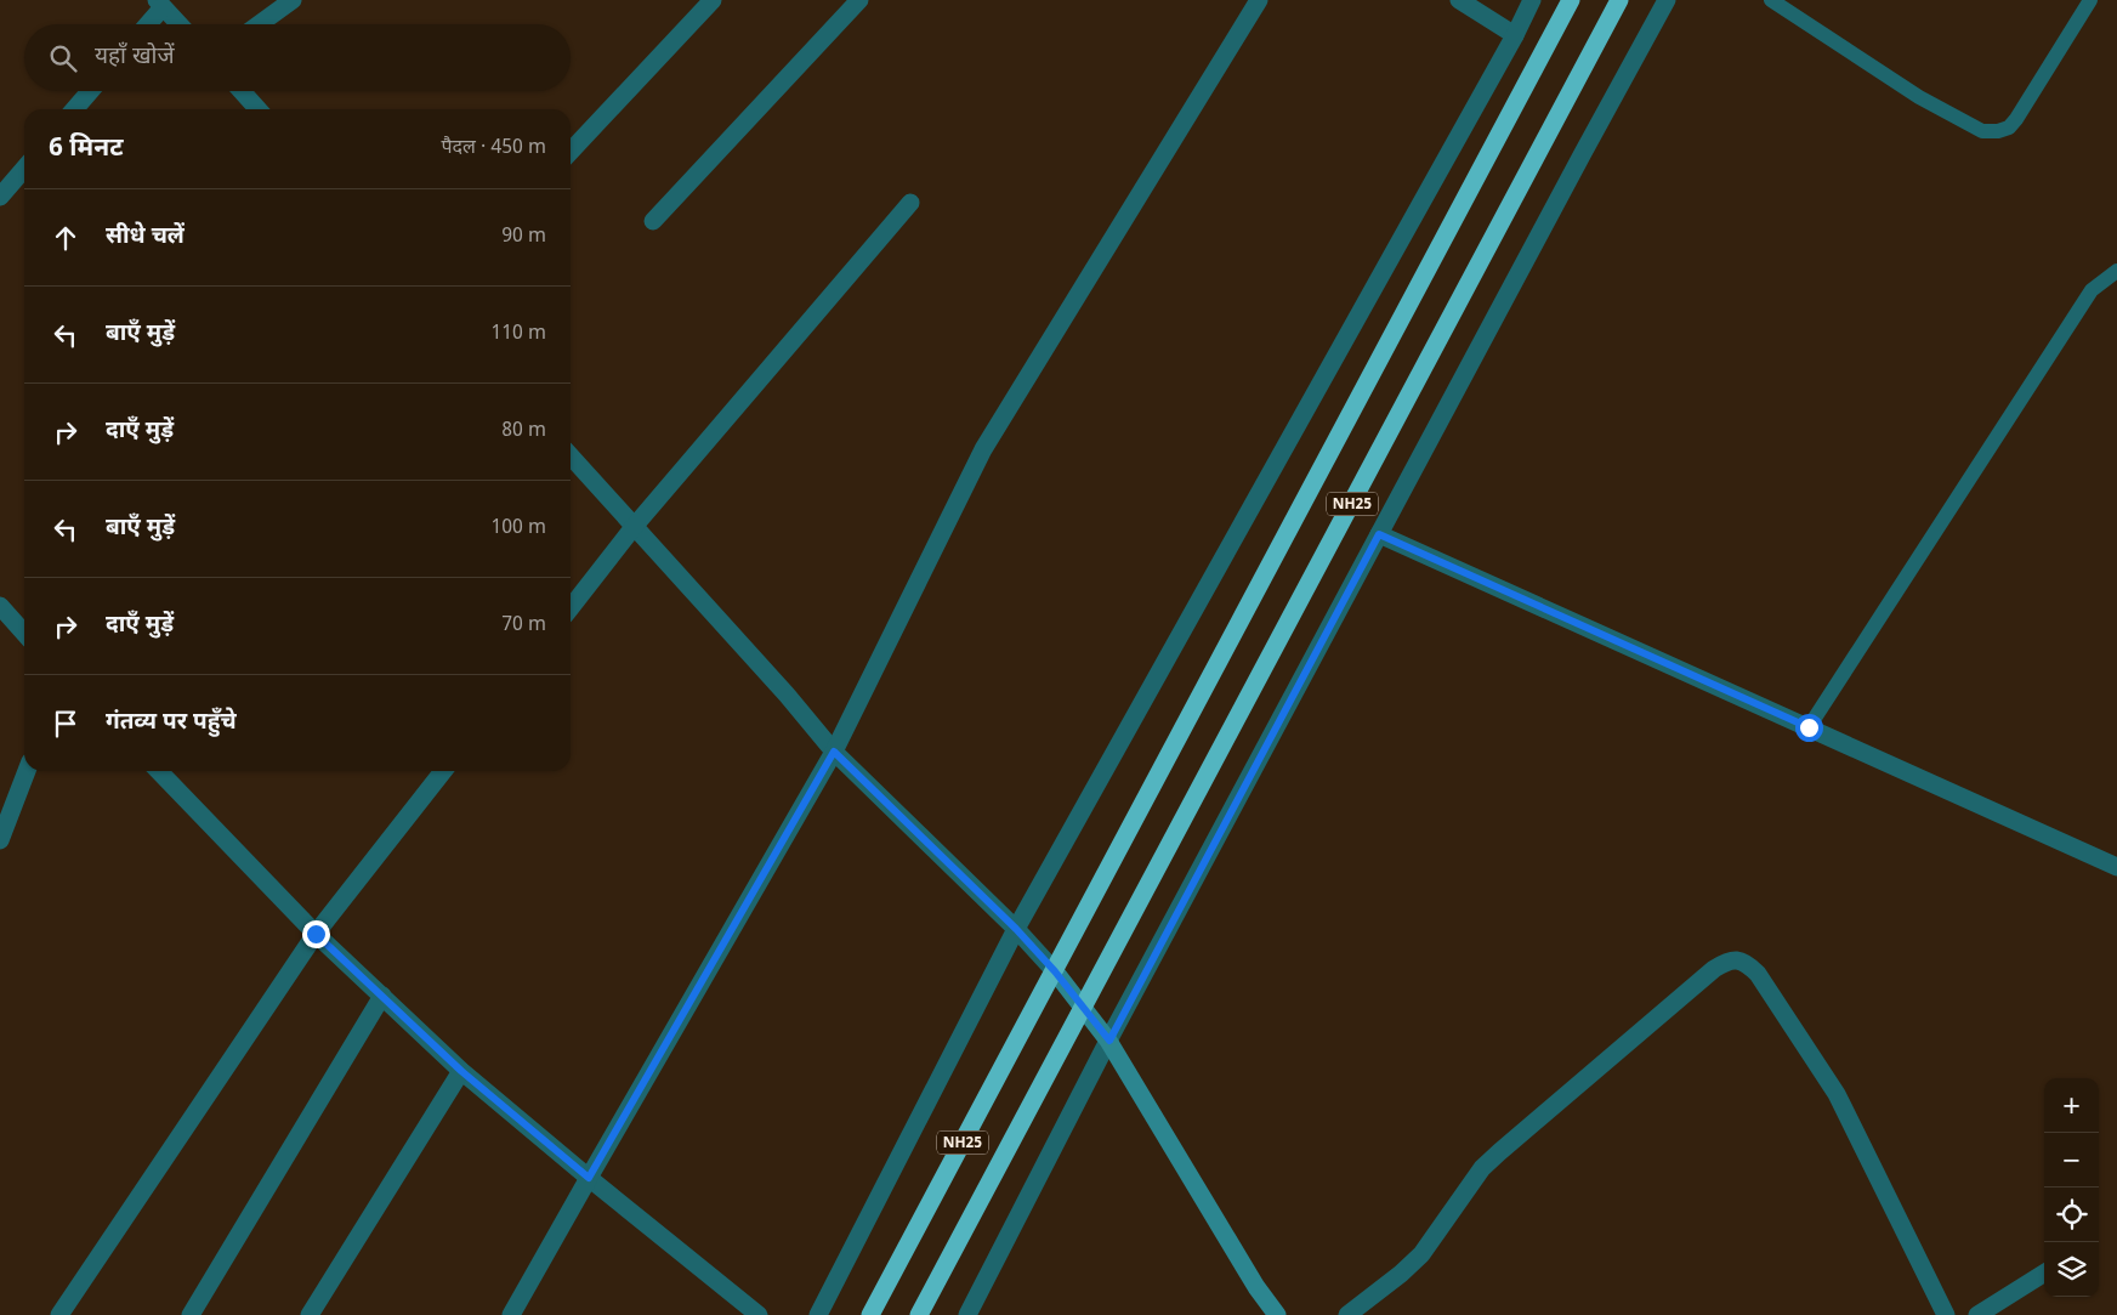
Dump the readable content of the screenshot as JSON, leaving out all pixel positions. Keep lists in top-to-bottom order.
{
  "streets": {
    "highway": ["NH25"]
  },
  "page": {
    "search": "यहाँ खोजें",
    "heading": ["6 मिनट", "पैदल · 450 m"],
    "list": [
      ["सीधे चलें", "90 m"],
      ["बाएँ मुड़ें", "110 m"],
      ["दाएँ मुड़ें", "80 m"],
      ["बाएँ मुड़ें", "100 m"],
      ["दाएँ मुड़ें", "70 m"],
      "गंतव्य पर पहुँचे"
    ],
    "map_buttons": ["+", "−"]
  }
}
